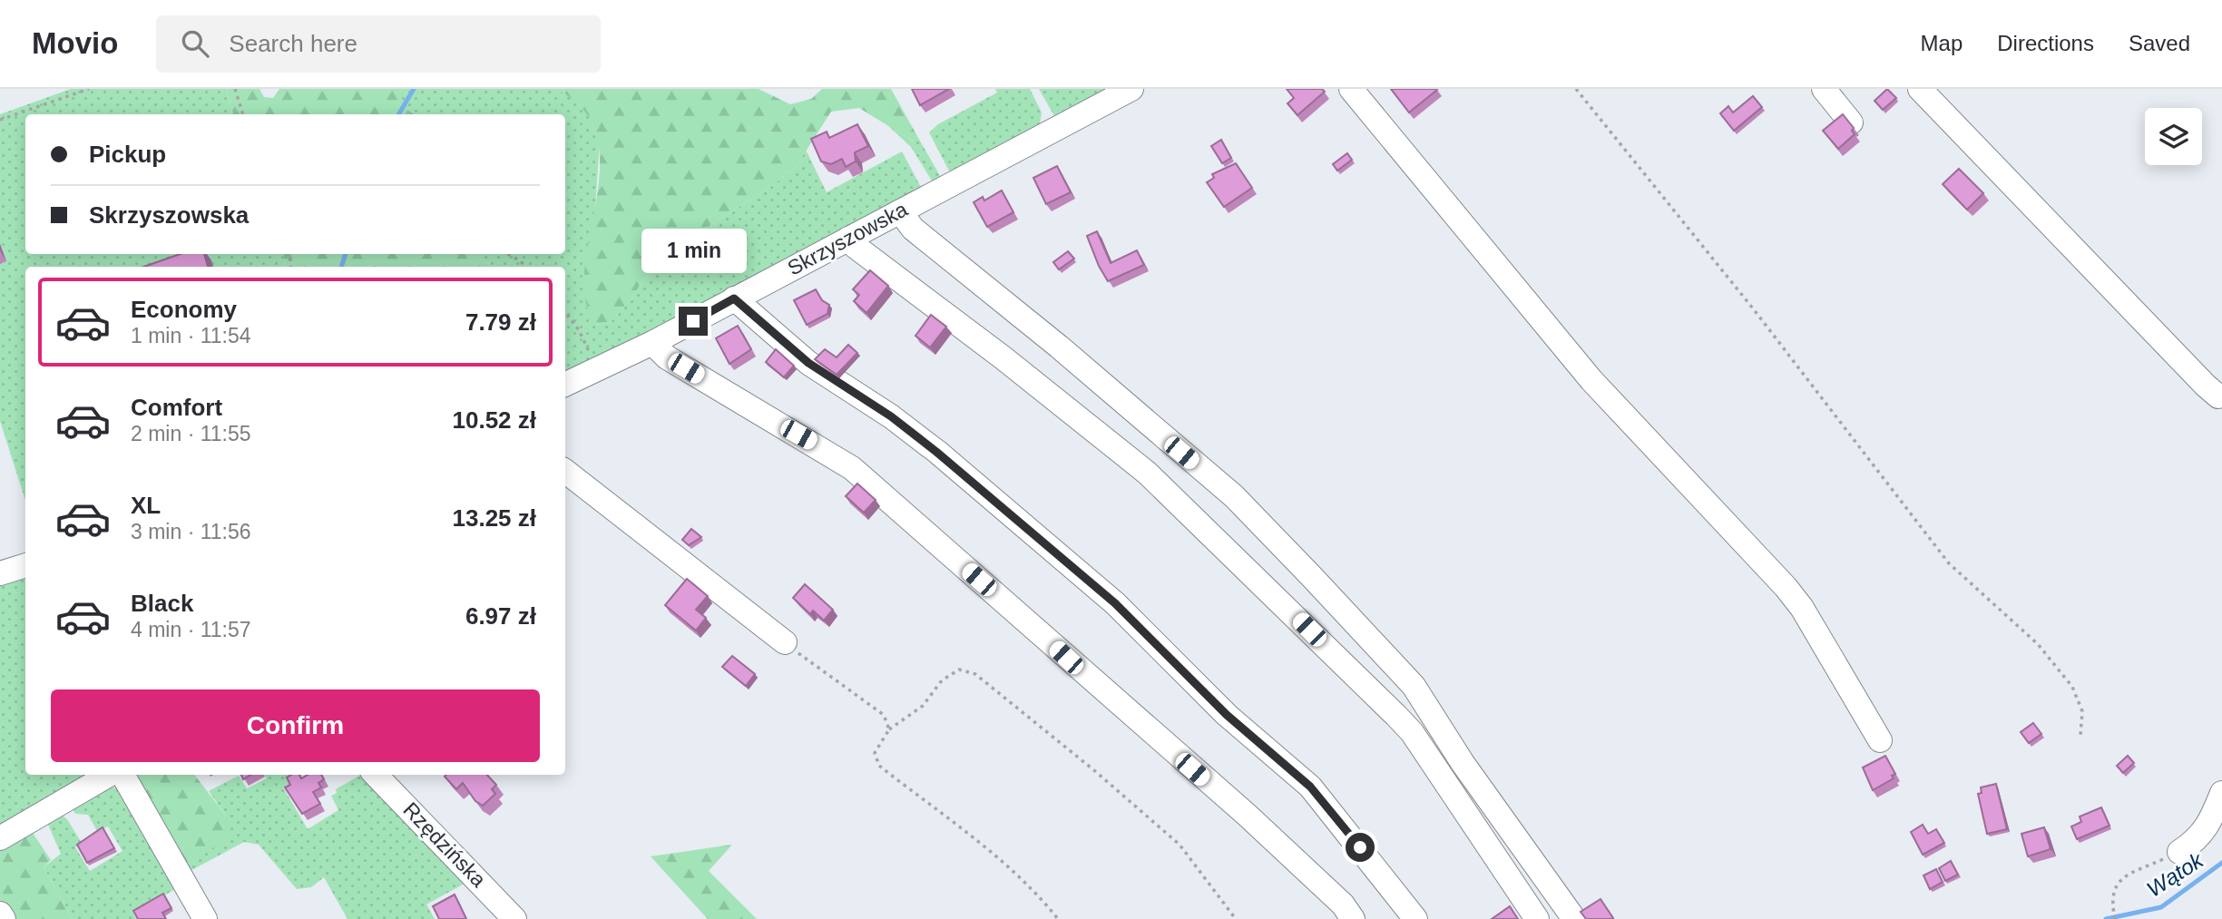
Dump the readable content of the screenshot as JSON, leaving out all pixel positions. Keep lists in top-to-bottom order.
{
  "streets": {
    "street": ["Skrzyszowska", "Rzędzińska"]
  },
  "water": ["Wątok"],
  "page": {
    "header": "Movio",
    "search": "Search here",
    "nav": ["Map", "Directions", "Saved"],
    "banner": ["Pickup", "Skrzyszowska"],
    "bubble": "1 min",
    "list": [
      {
        "name": "Economy",
        "note": "1 min · 11:54",
        "value": "7.79 zł"
      },
      {
        "name": "Comfort",
        "note": "2 min · 11:55",
        "value": "10.52 zł"
      },
      {
        "name": "XL",
        "note": "3 min · 11:56",
        "value": "13.25 zł"
      },
      {
        "name": "Black",
        "note": "4 min · 11:57",
        "value": "6.97 zł"
      }
    ],
    "buttons": "Confirm"
  }
}
